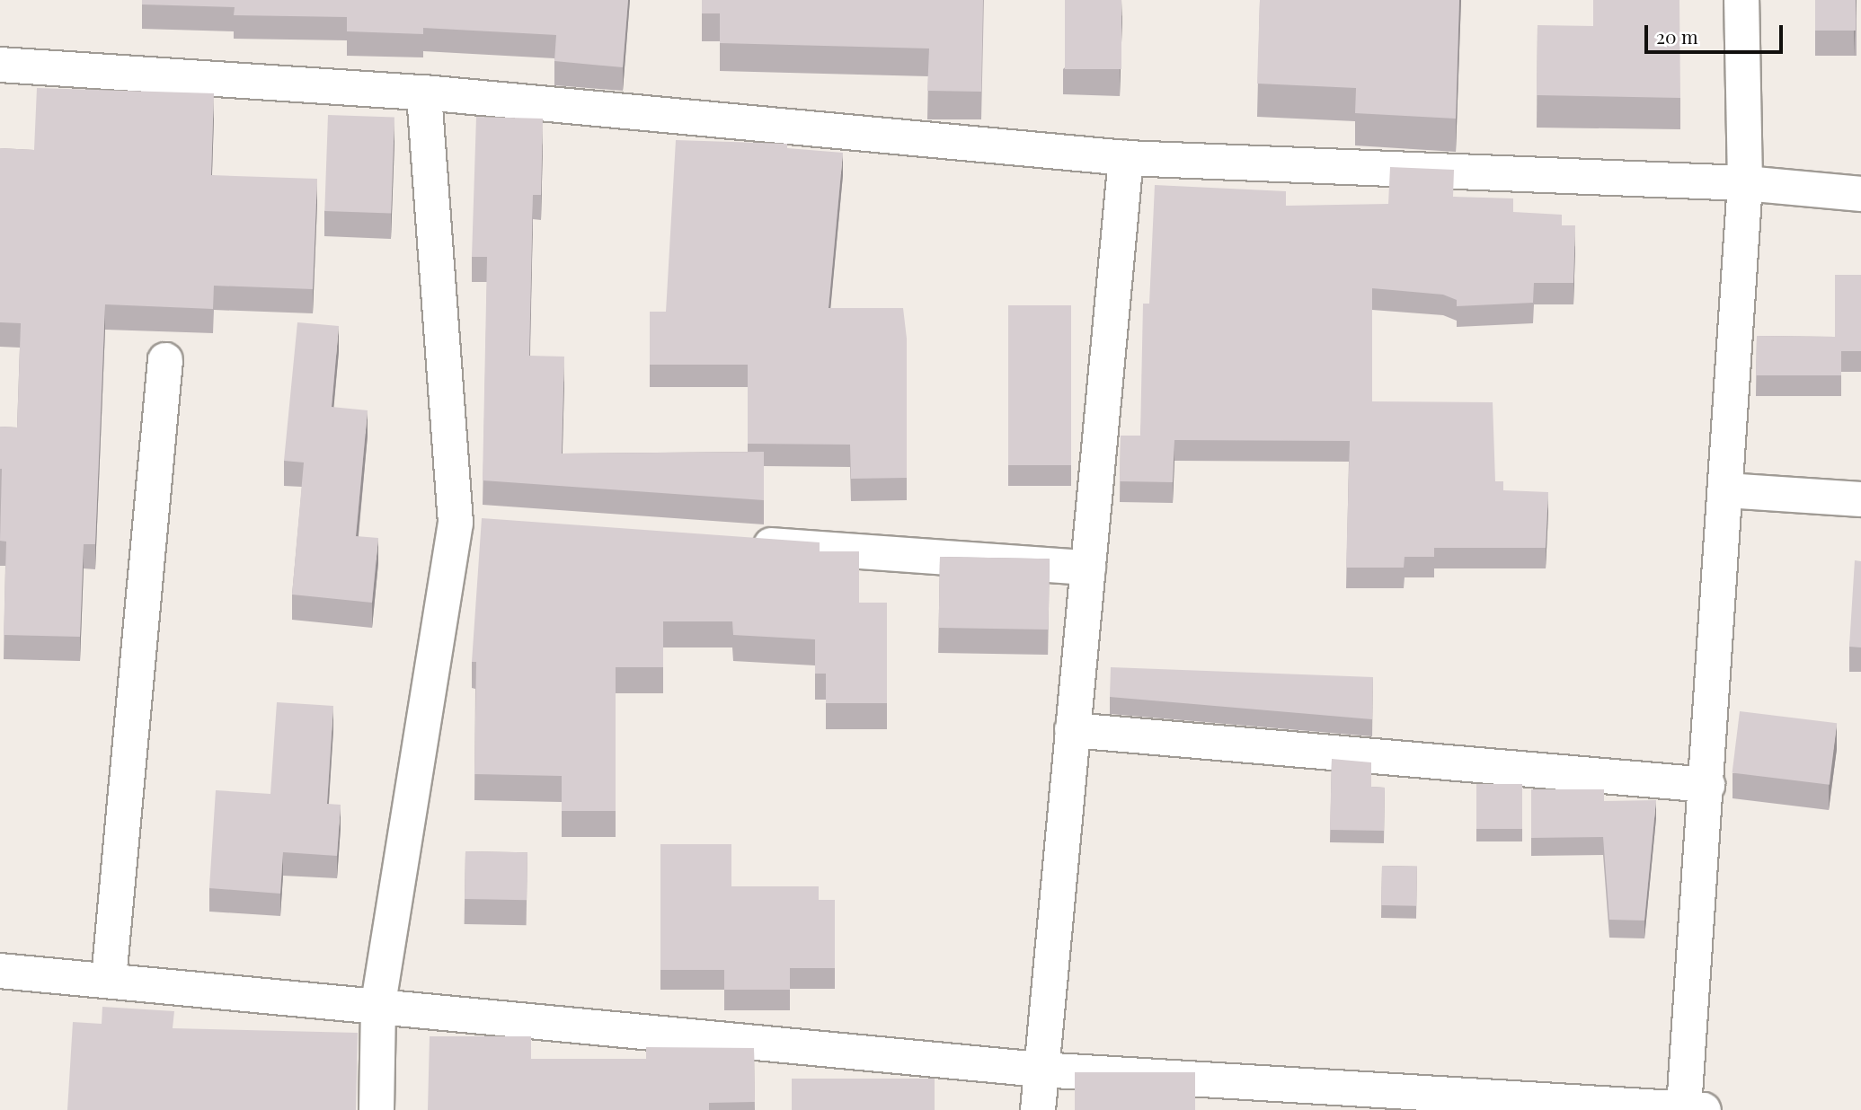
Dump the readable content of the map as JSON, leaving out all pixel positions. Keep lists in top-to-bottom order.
{
  "scale_bar": "20 m"
}
